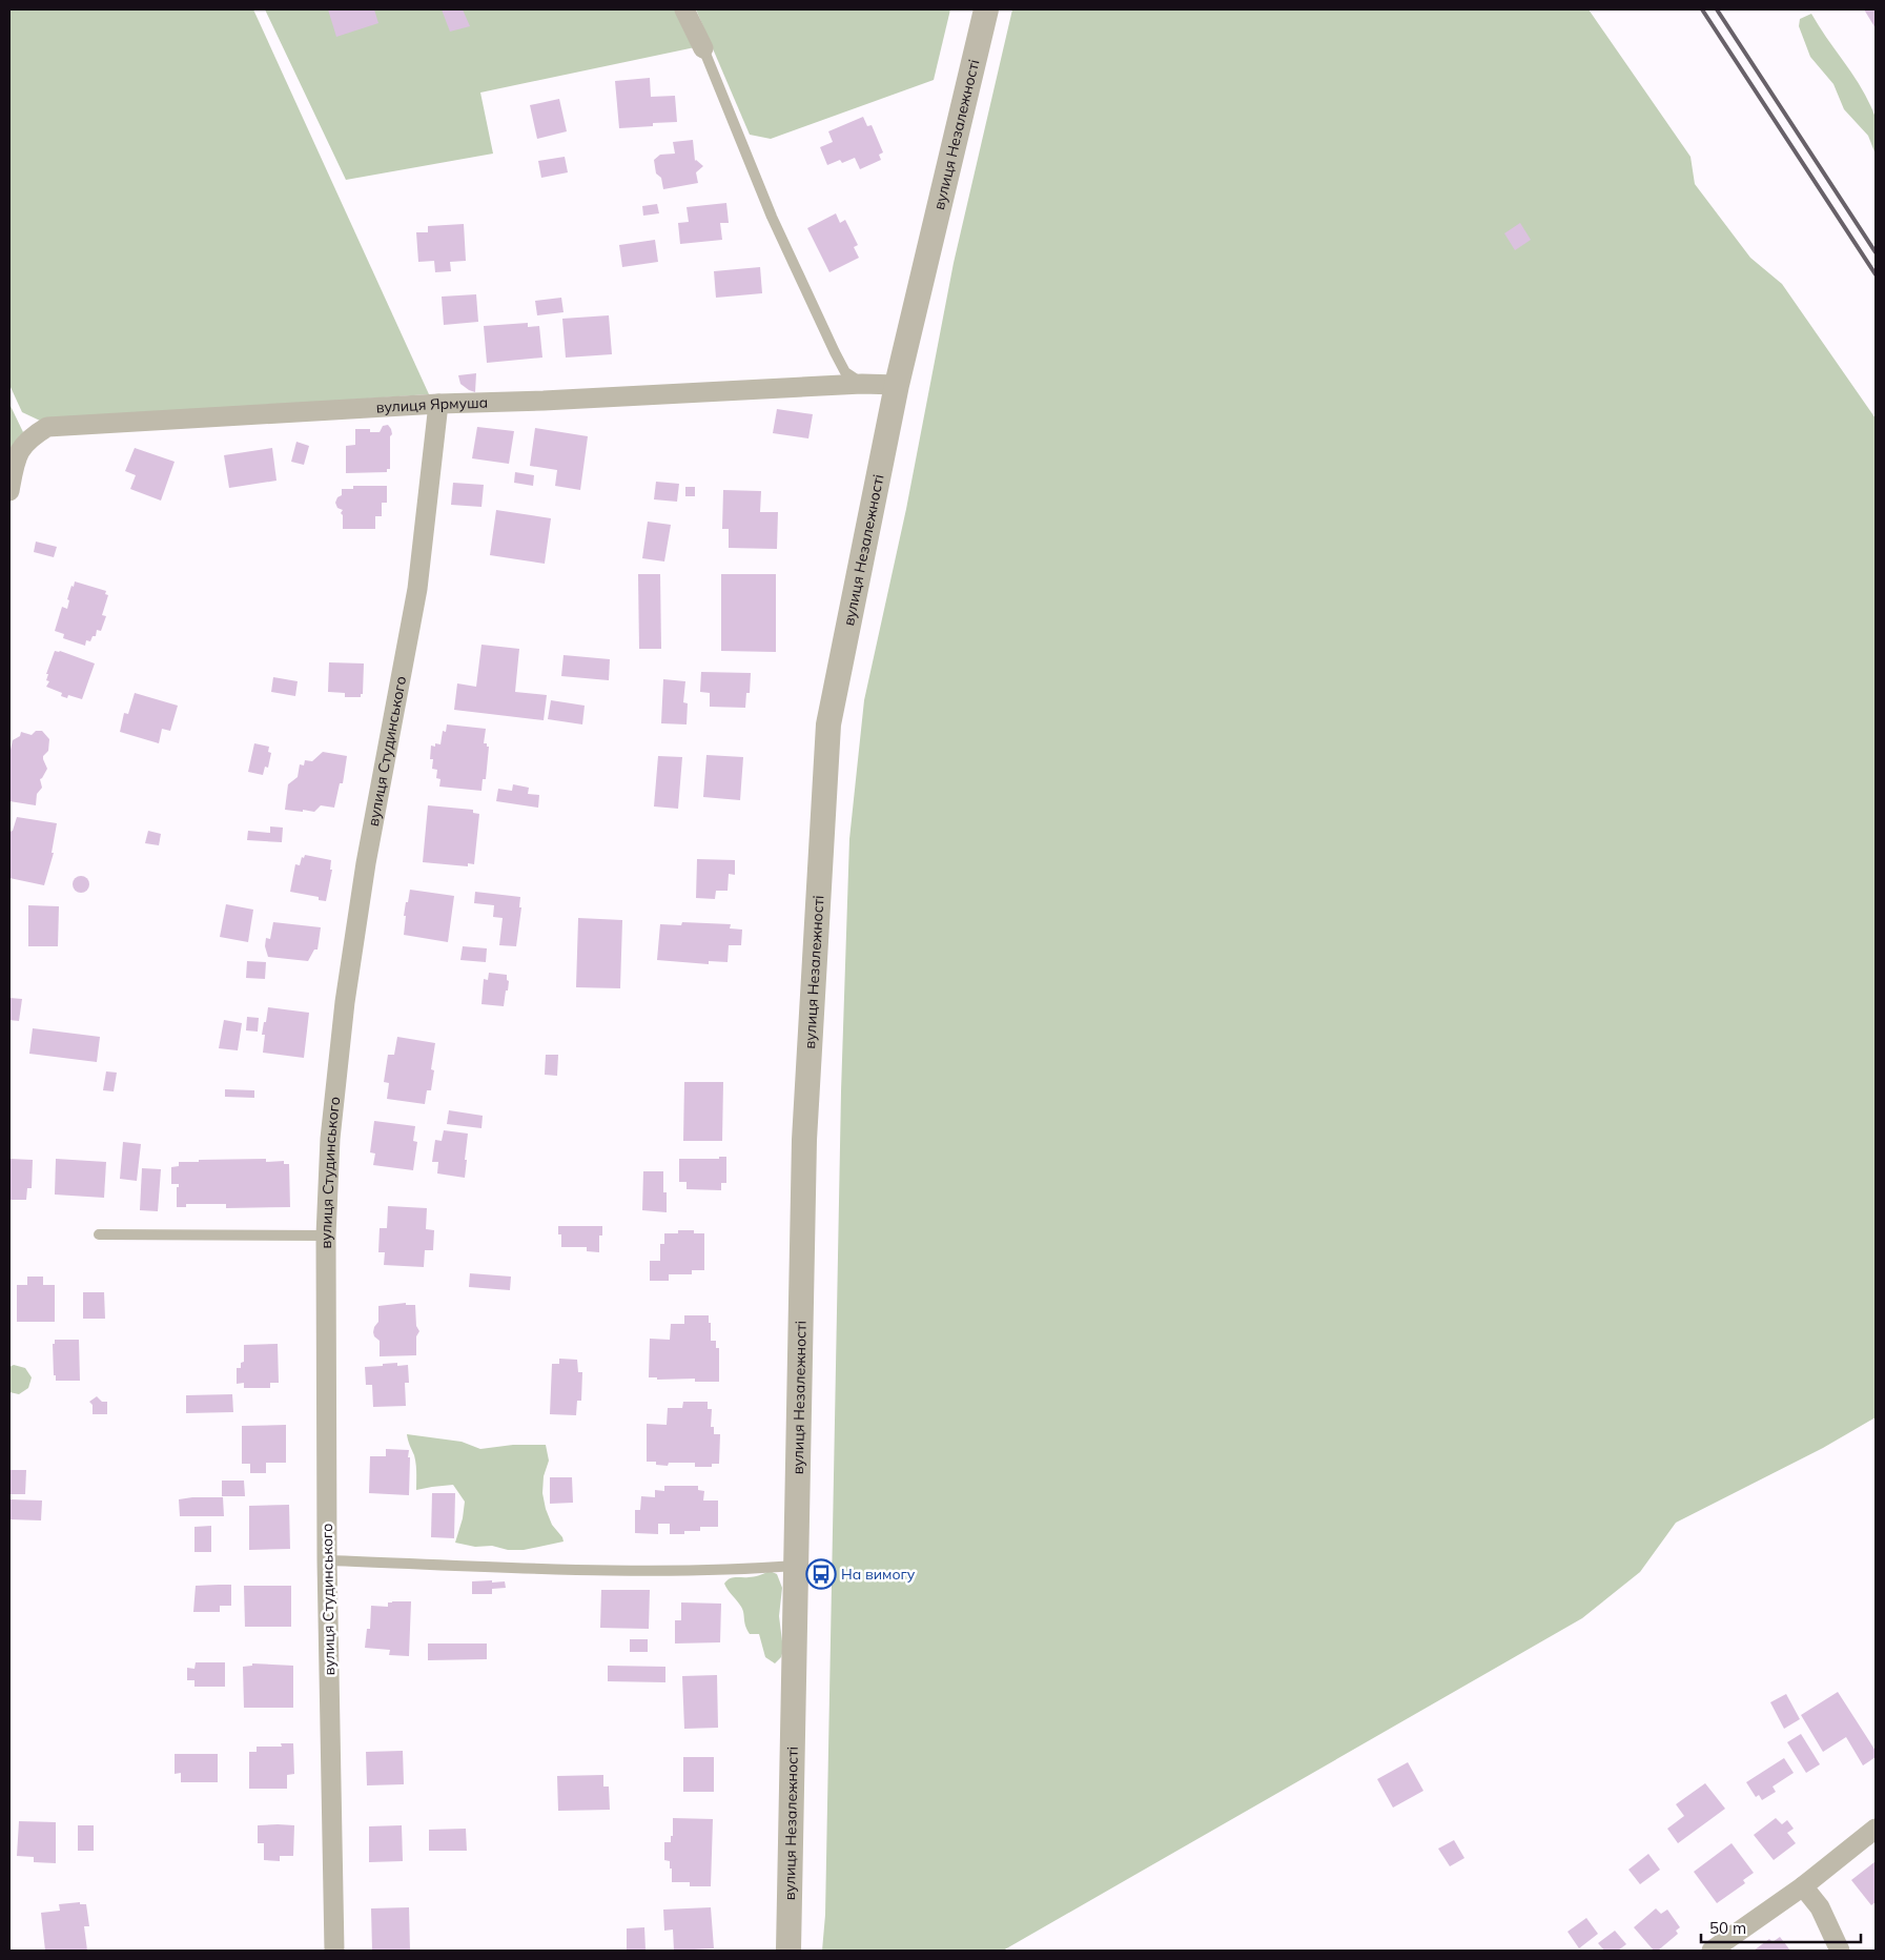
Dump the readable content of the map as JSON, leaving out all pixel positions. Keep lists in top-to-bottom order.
{
  "streets": {
    "street": ["вулиця Незалежності", "вулиця Ярмуша", "вулиця Студинського"]
  },
  "crossings": [
    ["вулиця Незалежності", "вулиця Ярмуша"],
    ["вулиця Ярмуша", "вулиця Студинського"]
  ],
  "places": {
    "bus stop": ["На вимогу"]
  },
  "scale_bar": "50 m"
}
